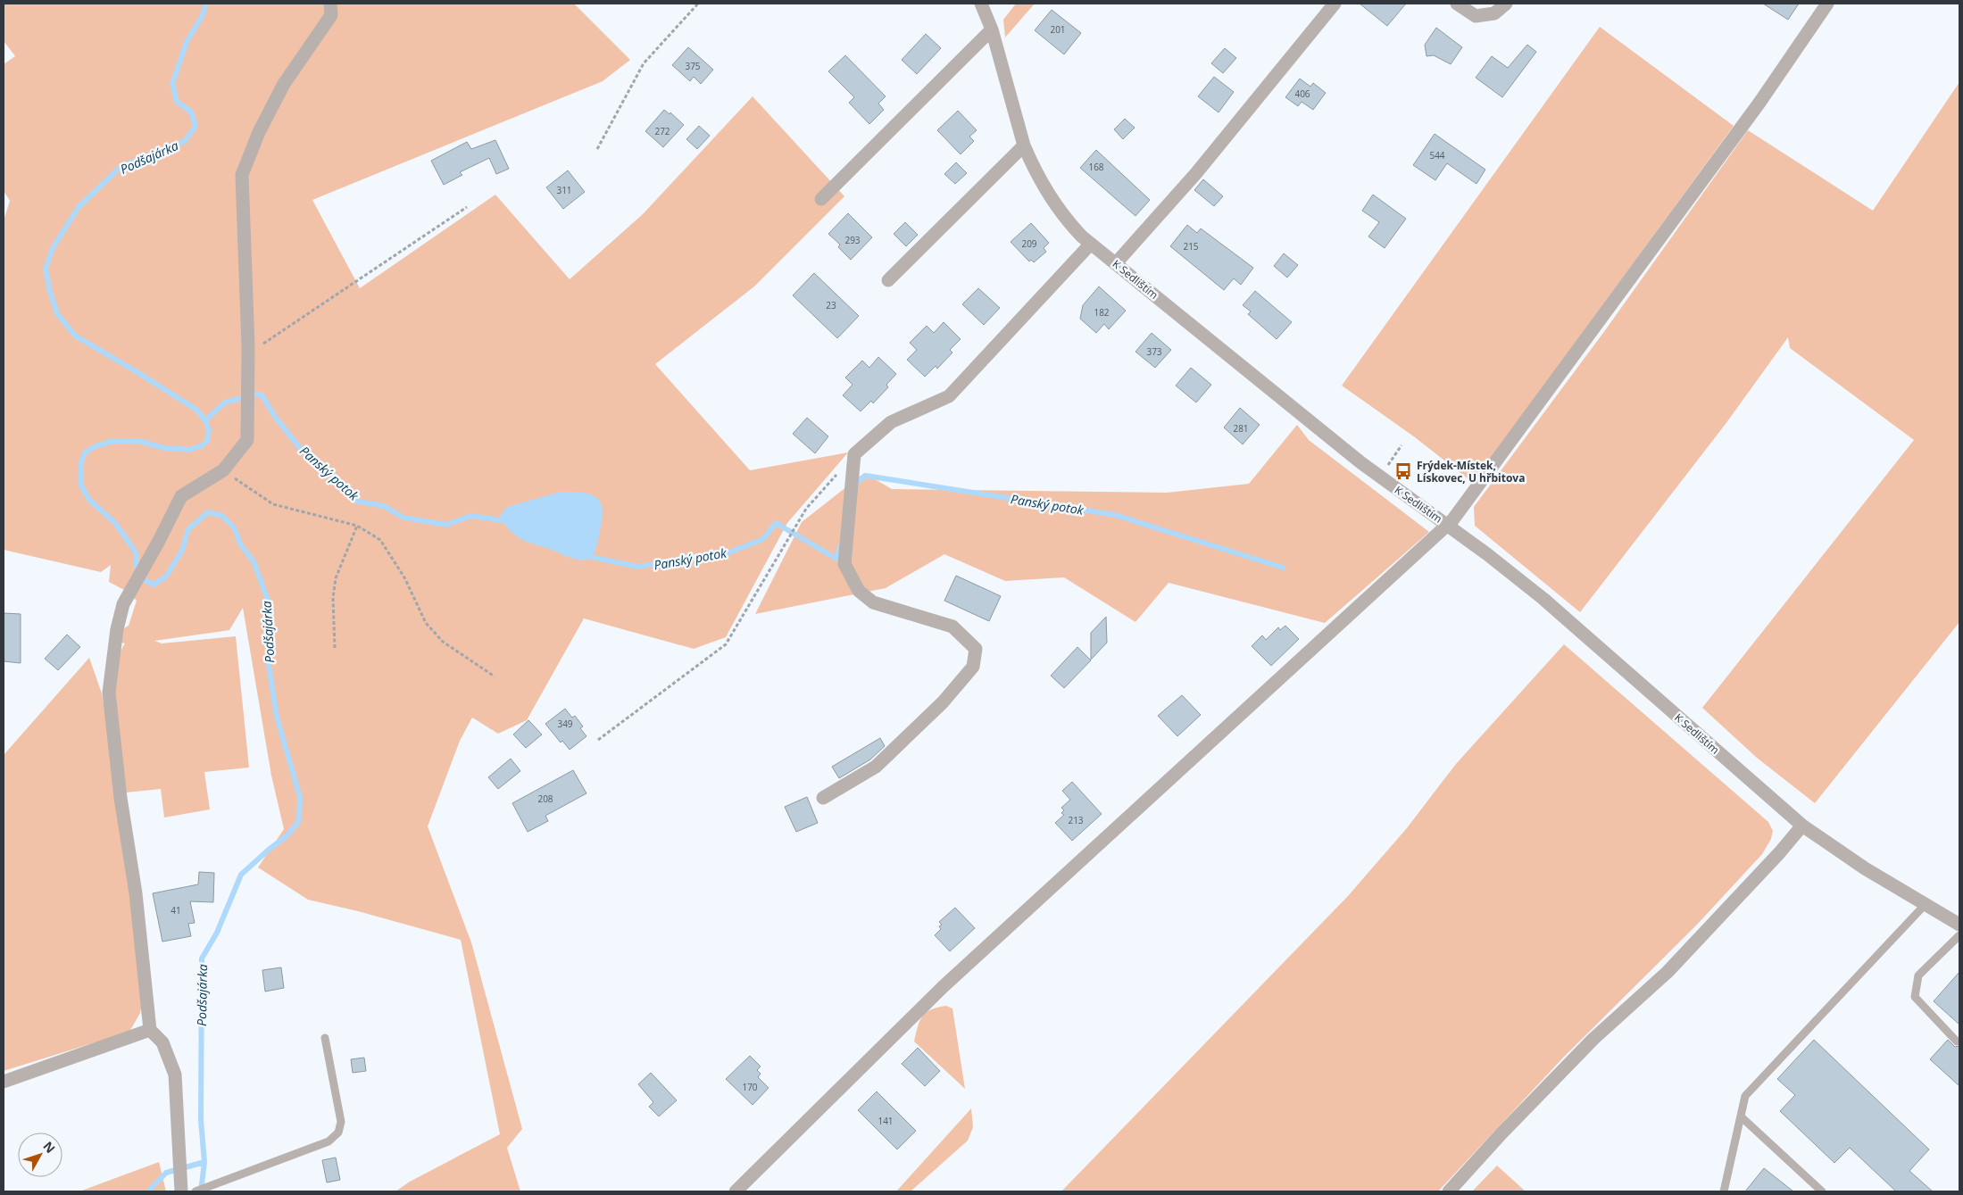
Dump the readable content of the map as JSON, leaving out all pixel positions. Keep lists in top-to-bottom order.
{
  "streets": {
    "street": ["K Sedlištím"]
  },
  "water": ["Podšajárka", "Panský potok"],
  "places": {
    "bus stop": ["Frýdek-Místek, Lískovec, U hřbitova"]
  },
  "house_numbers": [
    "201",
    "375",
    "406",
    "272",
    "544",
    "168",
    "311",
    "293",
    "209",
    "215",
    "23",
    "182",
    "373",
    "281",
    "349",
    "208",
    "213",
    "41",
    "170",
    "141"
  ],
  "north": "top right"
}
